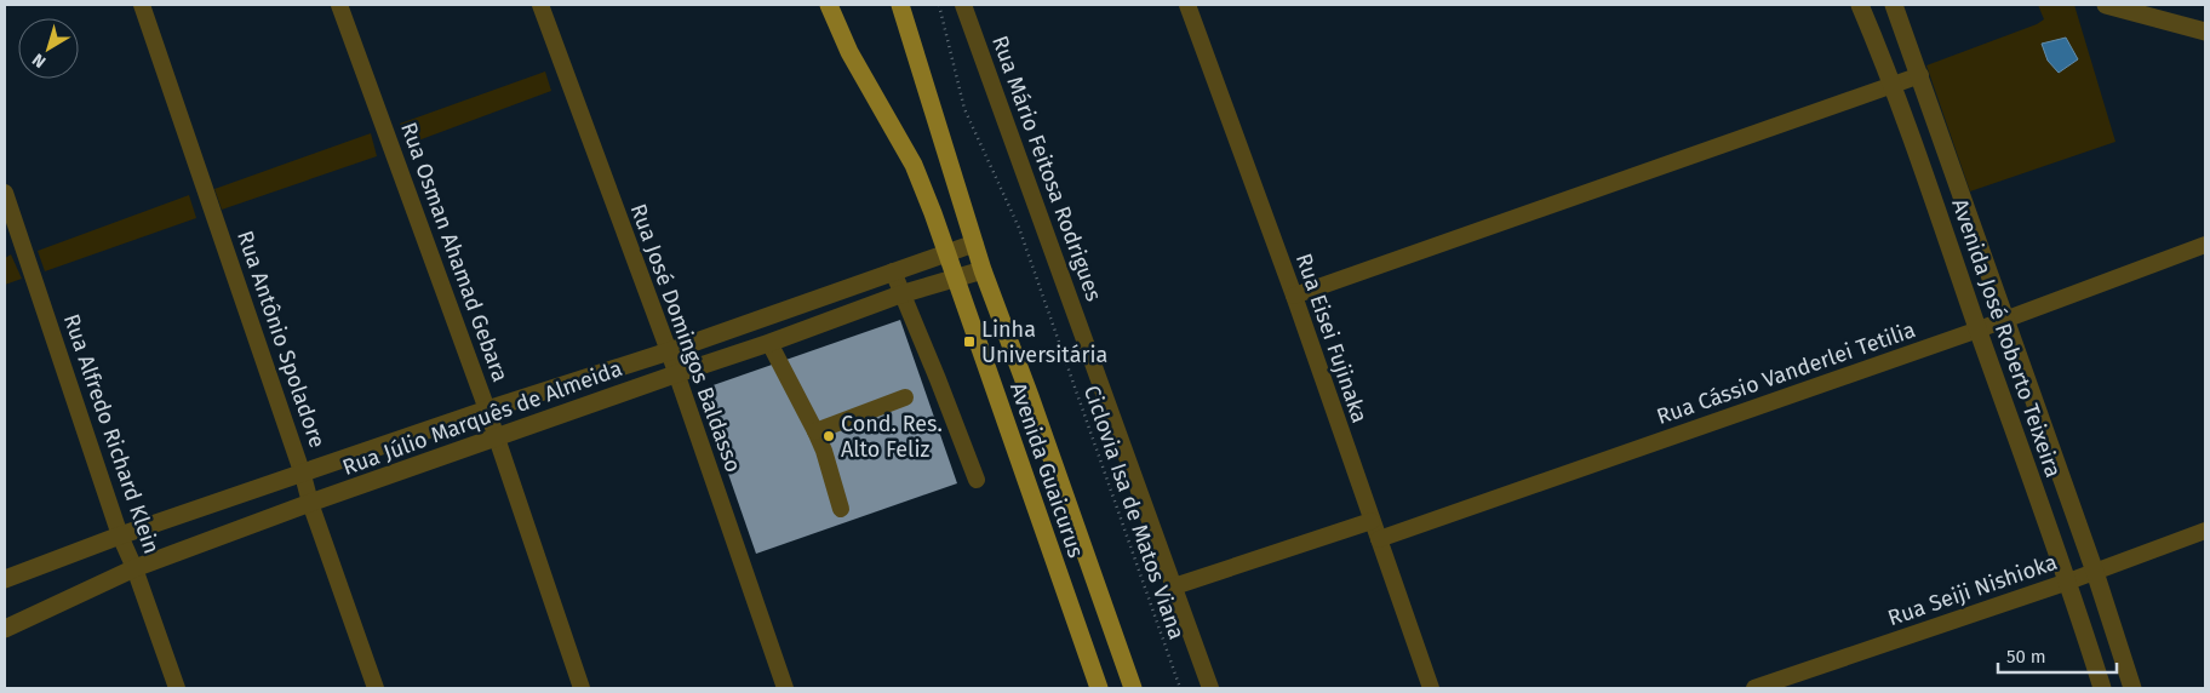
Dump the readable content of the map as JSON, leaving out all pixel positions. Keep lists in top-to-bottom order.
{
  "streets": {
    "main road": ["Avenida Guaicurus"],
    "street": [
      "Rua Mário Feitosa Rodrigues",
      "Rua Osman Ahamad Gebara",
      "Rua José Domingos Baldasso",
      "Rua Eisei Fujinaka",
      "Avenida José Roberto Teixeira",
      "Rua Antônio Spoladore",
      "Rua Cássio Vanderlei Tetilia",
      "Rua Júlio Marquês de Almeida",
      "Rua Alfredo Richard Klein",
      "Rua Seiji Nishioka"
    ],
    "path": ["Ciclovia Isa de Matos Viana"]
  },
  "crossings": [
    ["Rua Osman Ahamad Gebara", "Rua Júlio Marquês de Almeida"],
    ["Rua José Domingos Baldasso", "Rua Júlio Marquês de Almeida"],
    ["Rua Eisei Fujinaka", "Rua Cássio Vanderlei Tetilia"],
    ["Avenida José Roberto Teixeira", "Rua Cássio Vanderlei Tetilia"],
    ["Avenida José Roberto Teixeira", "Rua Seiji Nishioka"],
    ["Rua Antônio Spoladore", "Rua Júlio Marquês de Almeida"],
    ["Rua Júlio Marquês de Almeida", "Rua Alfredo Richard Klein"],
    ["Rua Júlio Marquês de Almeida", "Avenida Guaicurus"]
  ],
  "places": {
    "transit": ["Linha Universitária"],
    "other": ["Cond. Res. Alto Feliz"]
  },
  "scale_bar": "50 m",
  "north": "bottom left"
}
